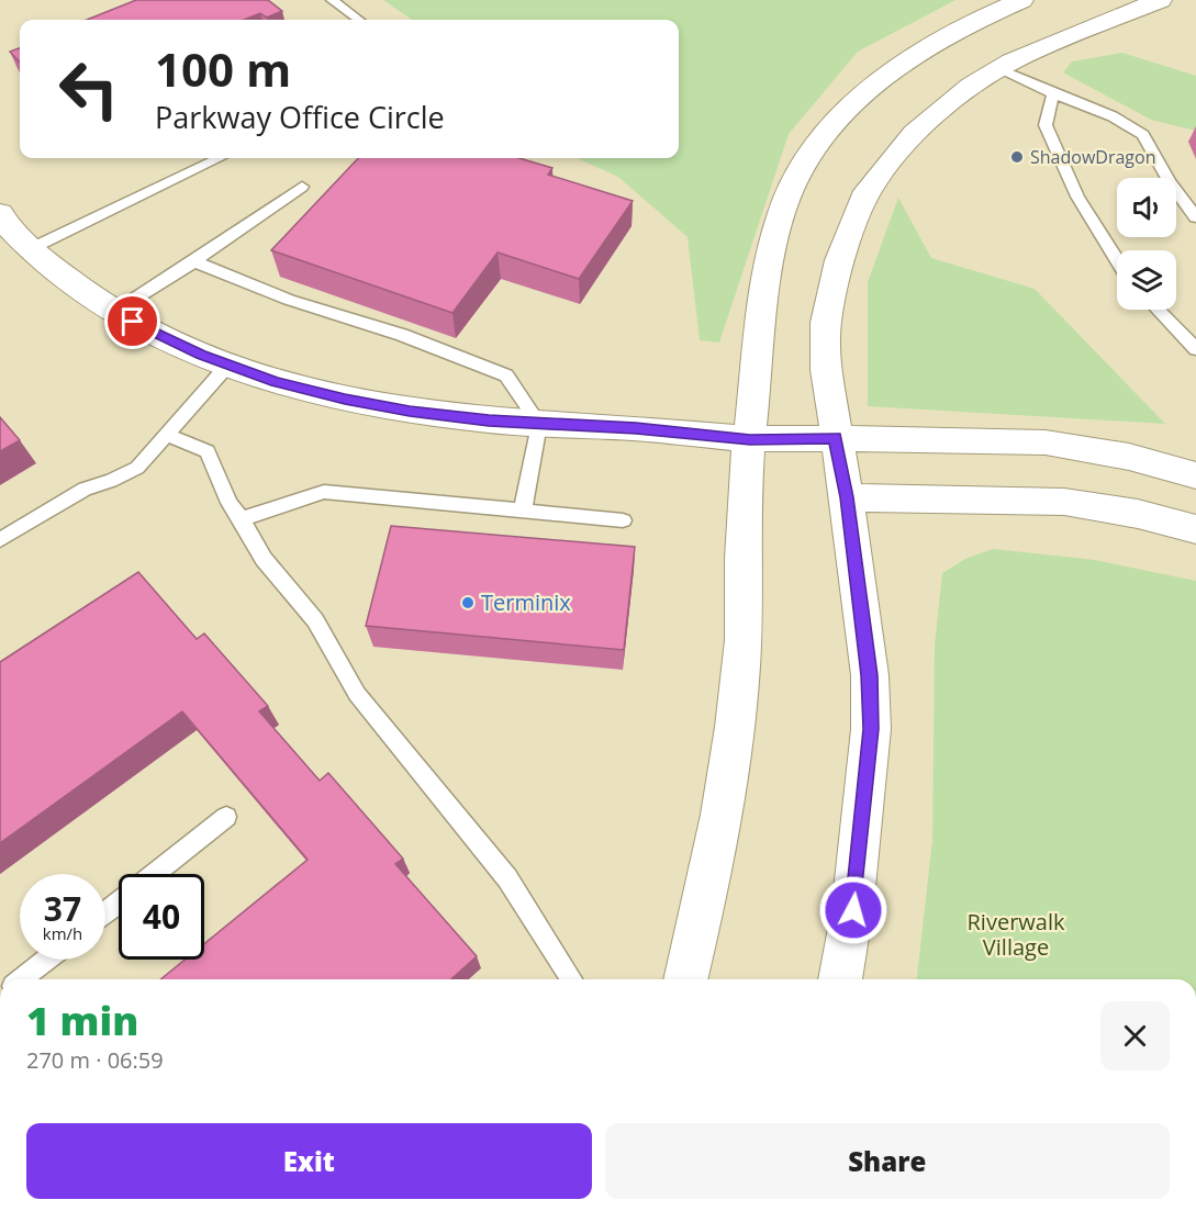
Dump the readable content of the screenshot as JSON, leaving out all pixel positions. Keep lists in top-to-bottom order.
{
  "parks": ["Riverwalk Village"],
  "places": ["ShadowDragon", "Terminix"],
  "page": {
    "turn": ["100 m", "Parkway Office Circle"],
    "speed": "37 km/h",
    "limit": "40",
    "heading": ["1 min", "270 m · 06:59"],
    "buttons": ["Exit", "Share"]
  }
}
